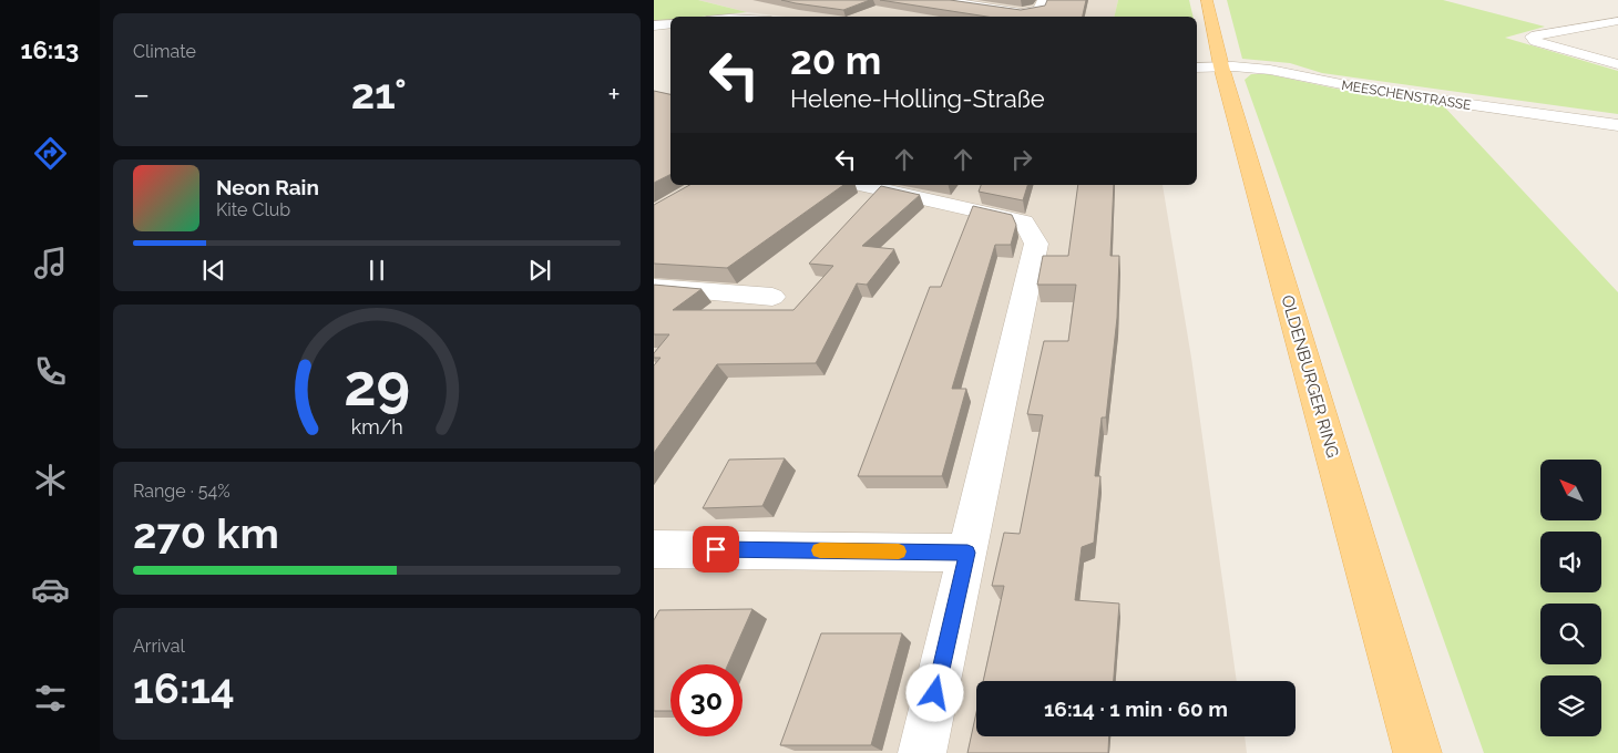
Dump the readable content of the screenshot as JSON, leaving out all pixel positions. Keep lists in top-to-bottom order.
{
  "streets": {
    "main road": ["OLDENBURGER RING"],
    "street": ["MEESCHENSTRASSE"]
  },
  "crossings": [
    ["MEESCHENSTRASSE", "OLDENBURGER RING"]
  ],
  "north": "top left",
  "page": {
    "tabs": "16:13",
    "tile": [
      "Climate",
      ["Range · 54%", "270 km"],
      ["Arrival", "16:14"]
    ],
    "turn": ["20 m", "Helene-Holling-Straße"],
    "heat": ["−", "21°", "+"],
    "song": ["Neon Rain", "Kite Club"],
    "limit": "30",
    "trip": "16:14 · 1 min · 60 m",
    "gauge": ["29", "km/h"]
  }
}
